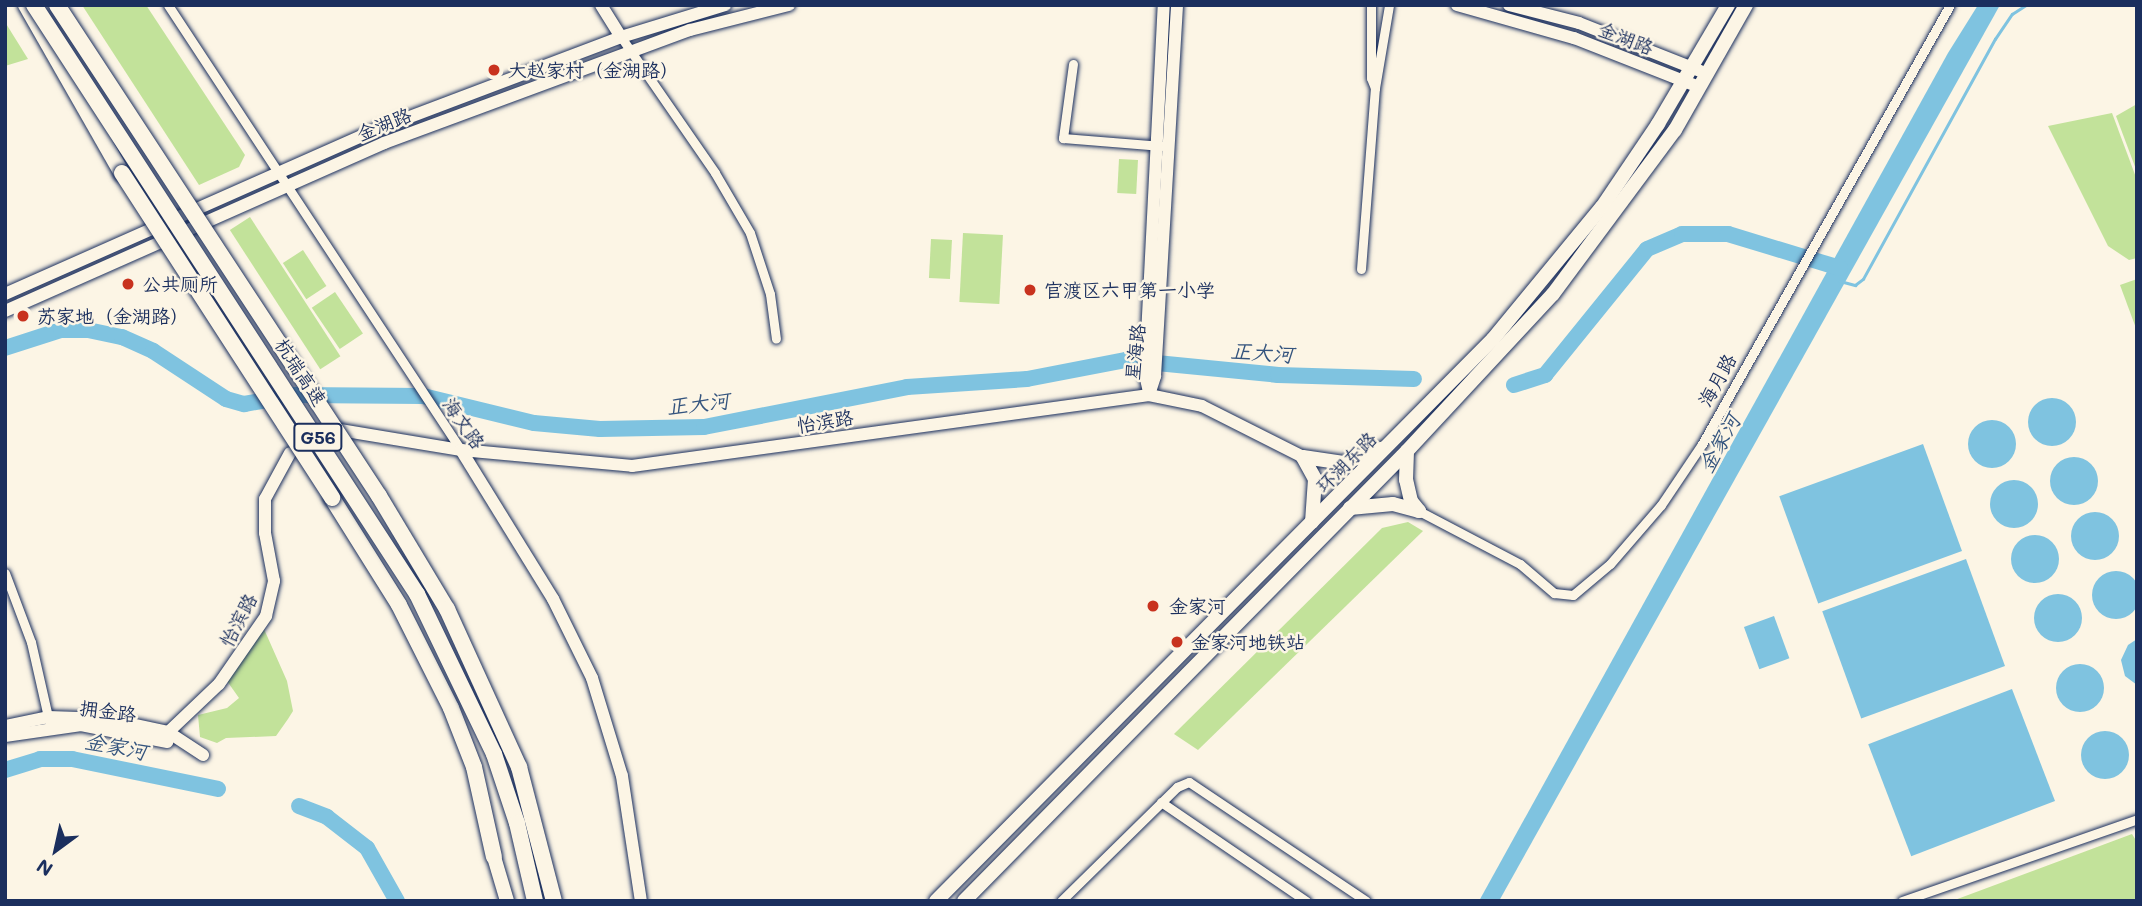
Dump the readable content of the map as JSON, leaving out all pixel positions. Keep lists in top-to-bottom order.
{
  "streets": {
    "highway": ["杭瑞高速", "G56"],
    "main road": ["环湖东路"],
    "street": [
      "金湖路",
      "星海路",
      "海月路",
      "怡滨路",
      "海文路"
    ]
  },
  "crossings": [
    ["金湖路", "海文路"],
    ["金湖路", "环湖东路"],
    ["星海路", "怡滨路"],
    ["怡滨路", "海文路"]
  ],
  "water": ["正大河", "金家河"],
  "places": [
    "大赵家村（金湖路）",
    "公共厕所",
    "官渡区六甲第一小学",
    "苏家地（金湖路）",
    "金家河",
    "金家河地铁站"
  ],
  "north": "bottom left"
}
